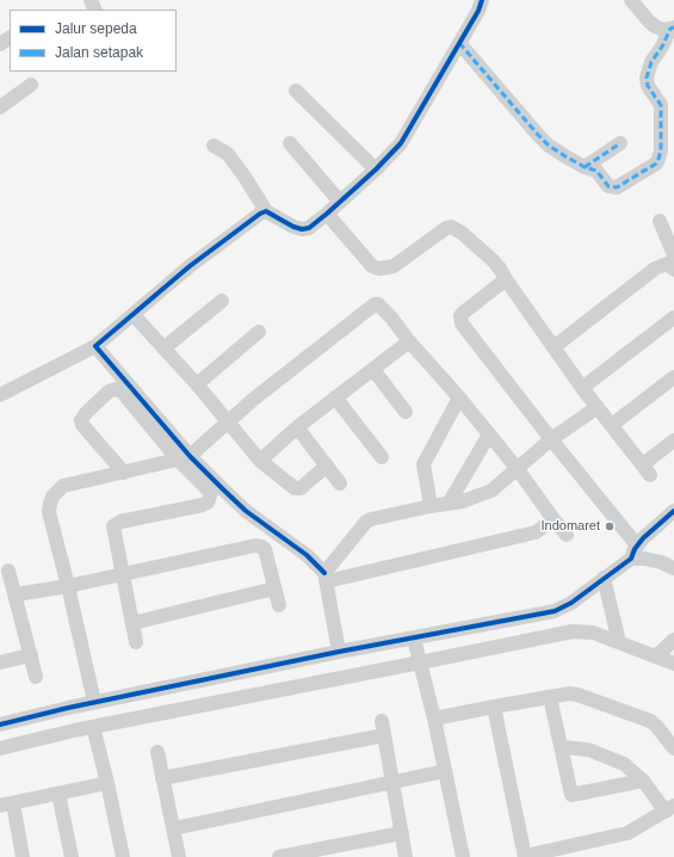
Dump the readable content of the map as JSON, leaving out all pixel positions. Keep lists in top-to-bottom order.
{
  "places": ["Indomaret"],
  "legend": ["Jalur sepeda", "Jalan setapak"]
}
